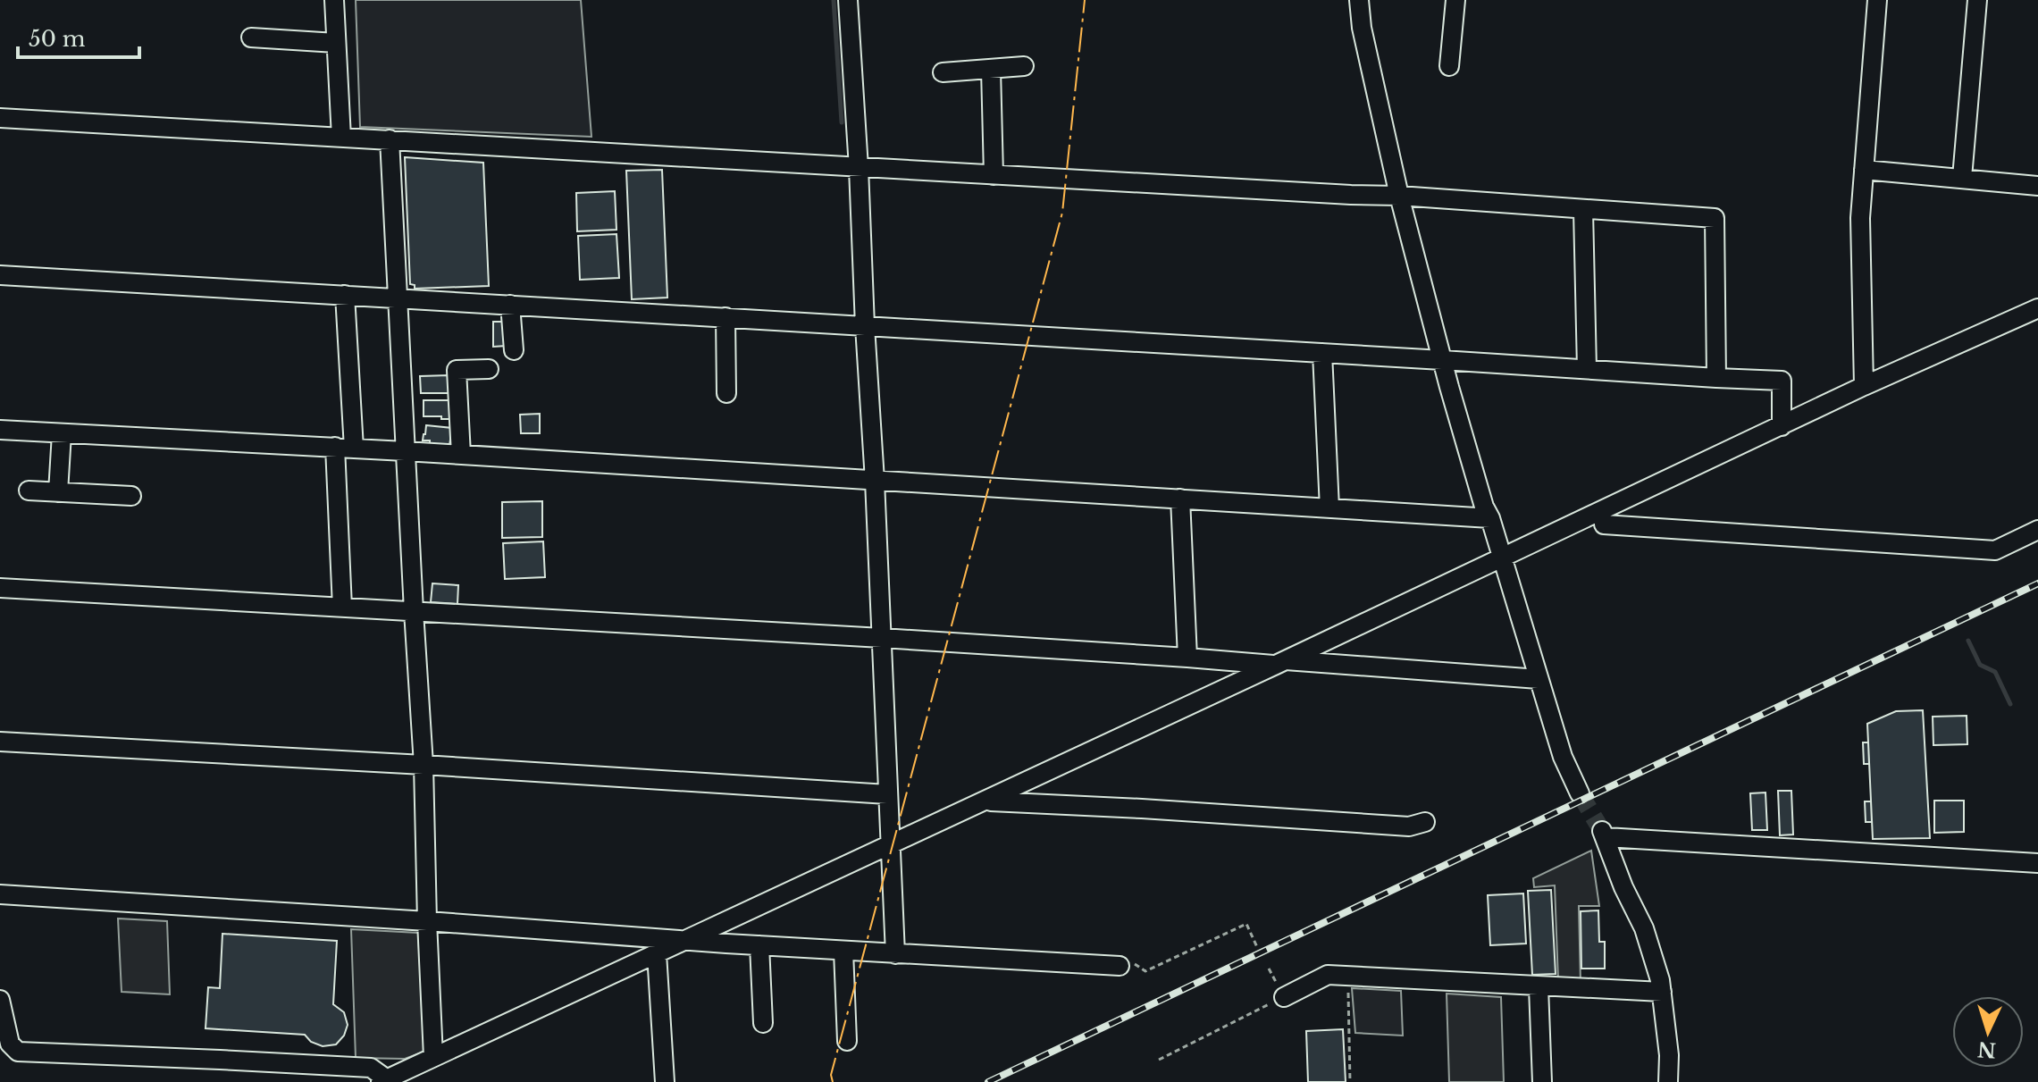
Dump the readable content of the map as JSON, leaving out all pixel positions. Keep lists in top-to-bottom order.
{
  "scale_bar": "50 m",
  "north": "bottom"
}
